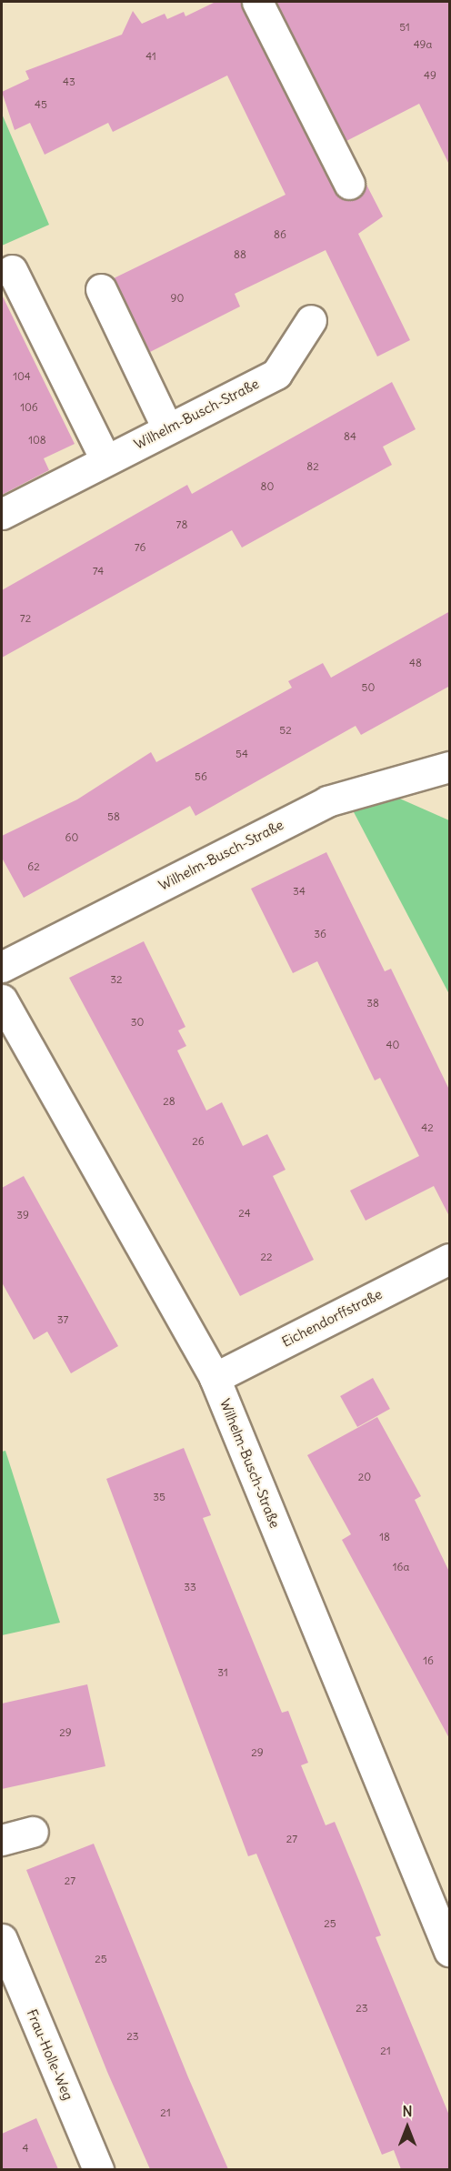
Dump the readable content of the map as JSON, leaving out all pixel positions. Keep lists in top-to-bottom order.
{
  "streets": {
    "street": ["Wilhelm-Busch-Straße", "Eichendorffstraße", "Frau-Holle-Weg"]
  },
  "crossings": [
    ["Wilhelm-Busch-Straße", "Eichendorffstraße"]
  ],
  "house_numbers": [
    "51",
    "49a",
    "41",
    "49",
    "43",
    "45",
    "86",
    "88",
    "90",
    "104",
    "106",
    "84",
    "108",
    "82",
    "80",
    "78",
    "76",
    "74",
    "72",
    "48",
    "50",
    "52",
    "54",
    "56",
    "58",
    "60",
    "62",
    "34",
    "36",
    "32",
    "38",
    "30",
    "40",
    "28",
    "42",
    "26",
    "24",
    "39",
    "22",
    "37",
    "20",
    "35",
    "18",
    "16a",
    "33",
    "16",
    "31",
    "29",
    "29",
    "27",
    "27",
    "25",
    "25",
    "23",
    "23",
    "21",
    "21",
    "4"
  ],
  "north": "top"
}
